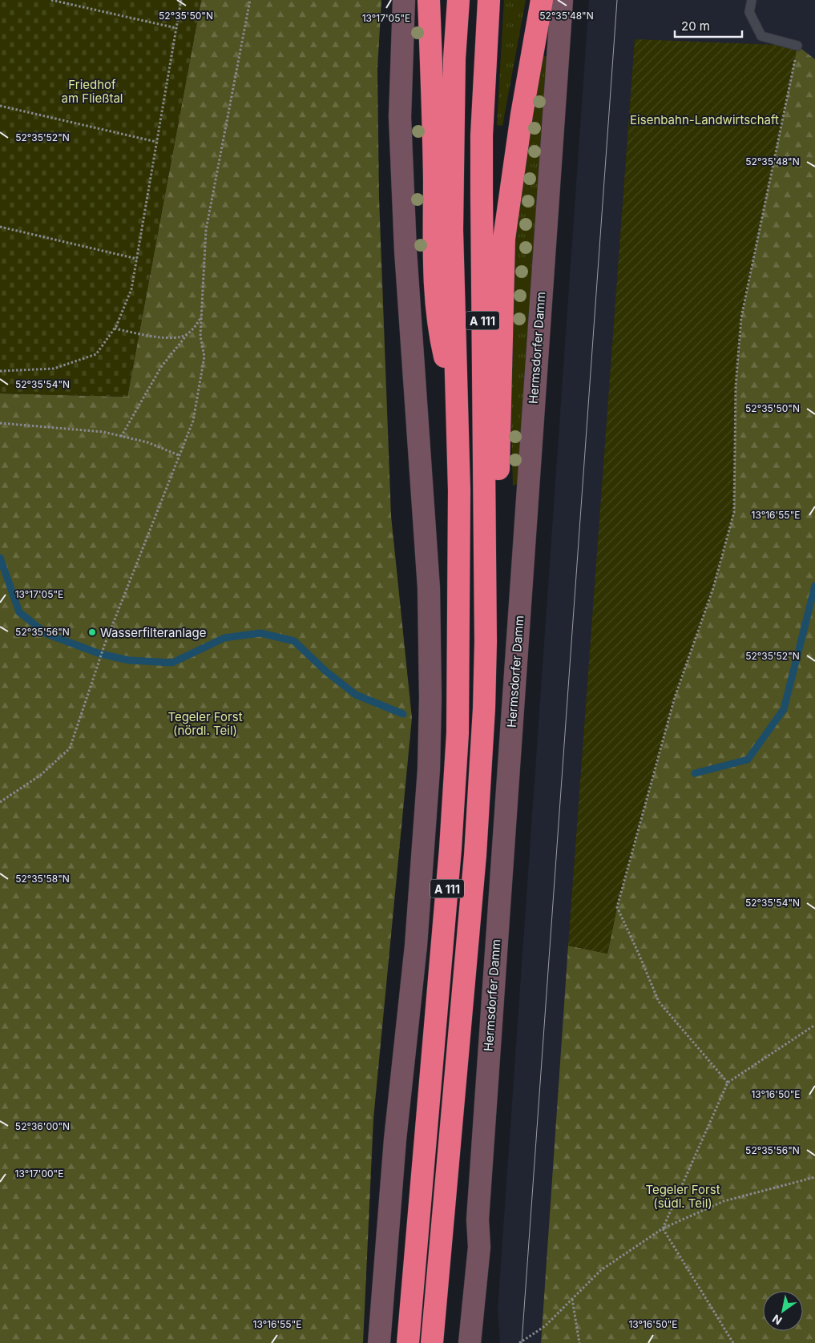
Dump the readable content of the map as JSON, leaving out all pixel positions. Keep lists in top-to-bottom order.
{
  "streets": {
    "highway": ["A 111"],
    "main road": ["Hermsdorfer Damm"]
  },
  "parks": [
    "Friedhof am Fließtal",
    "Eisenbahn-Landwirtschaft",
    "Tegeler Forst (nördl. Teil)",
    "Tegeler Forst (südl. Teil)"
  ],
  "places": ["Wasserfilteranlage"],
  "scale_bar": "20 m",
  "north": "bottom left",
  "coordinates": [
    "52°35'50\"N",
    "52°35'48\"N",
    "13°17'05\"E",
    "52°35'52\"N",
    "52°35'54\"N",
    "13°16'55\"E",
    "52°35'56\"N",
    "52°35'58\"N",
    "13°16'50\"E",
    "52°36'00\"N",
    "13°17'00\"E"
  ]
}
